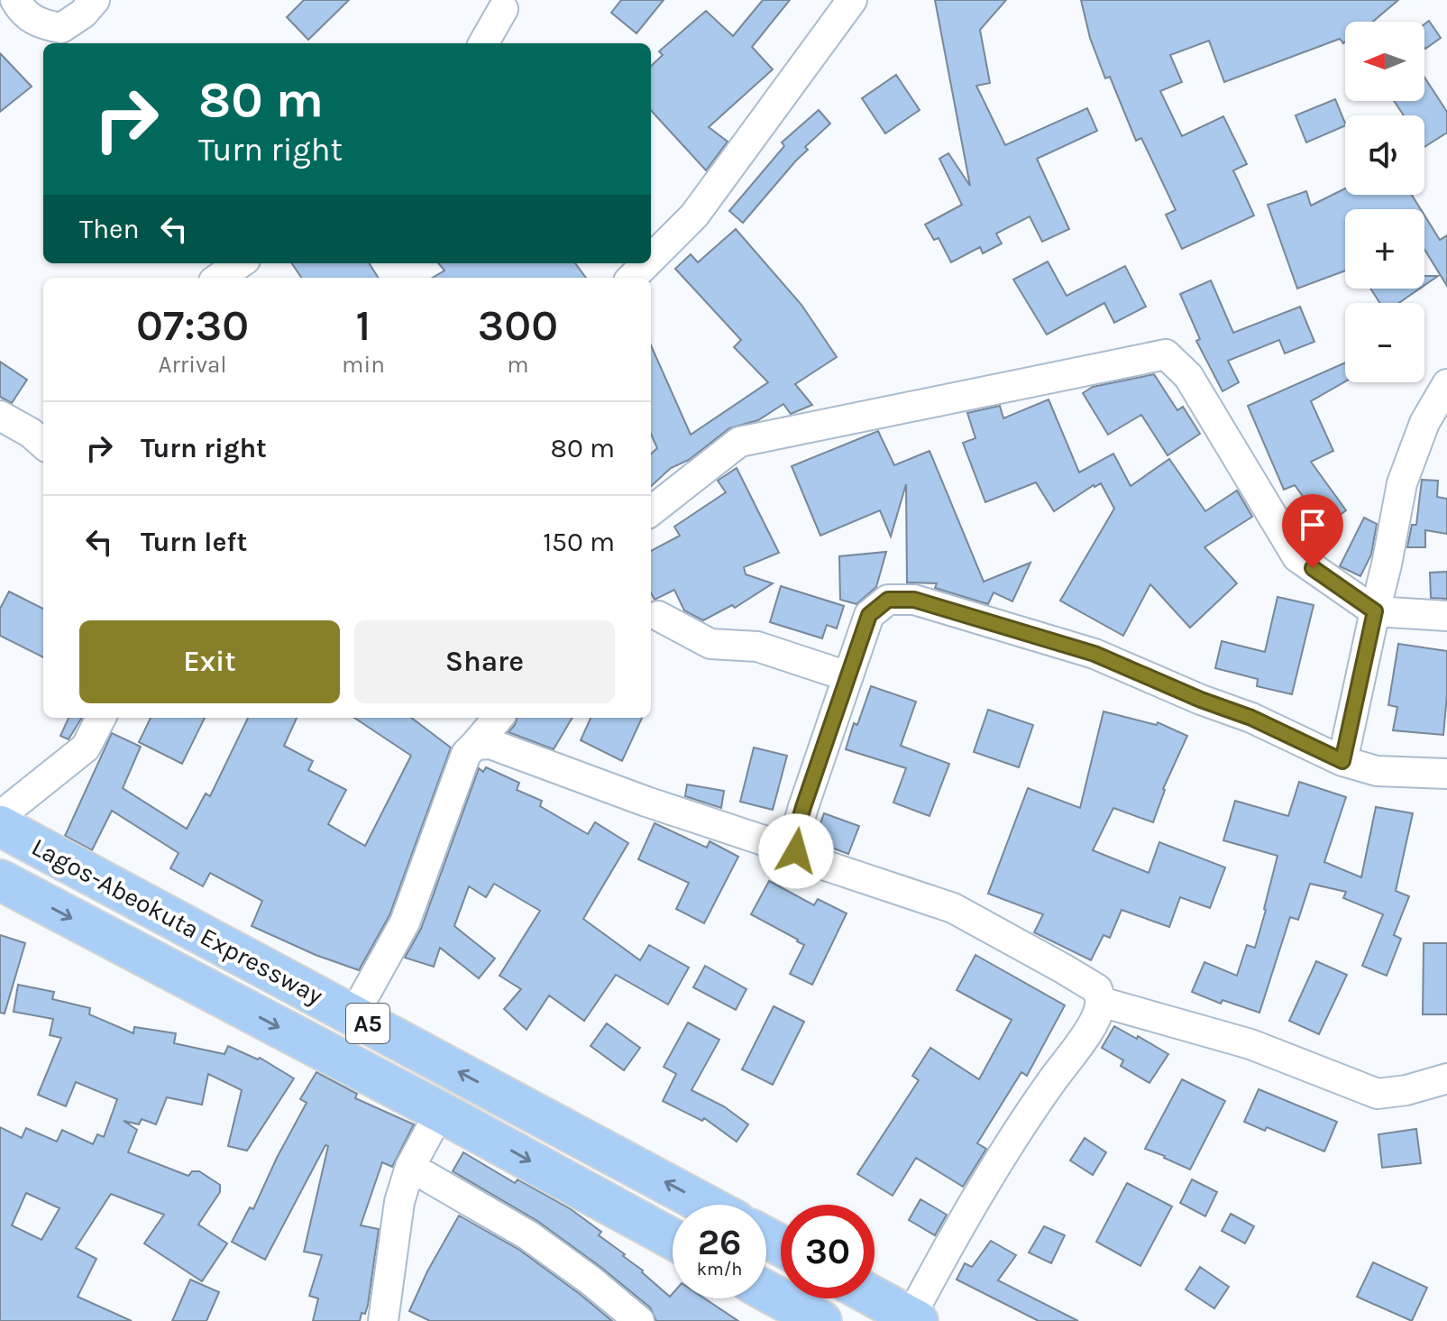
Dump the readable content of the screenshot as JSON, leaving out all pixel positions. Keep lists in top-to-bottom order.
{
  "streets": {
    "highway": ["Lagos-Abeokuta Expressway", "A5"]
  },
  "north": "left",
  "page": {
    "map_buttons": ["+", "−"],
    "turn": ["80 m", "Turn right"],
    "then": "Then",
    "eta": [
      "07:30",
      "Arrival",
      "1",
      "min",
      "300",
      "m"
    ],
    "list": [
      {
        "name": "Turn right",
        "value": "80 m"
      },
      {
        "name": "Turn left",
        "value": "150 m"
      }
    ],
    "buttons": ["Exit", "Share"],
    "speed": "26 km/h",
    "limit": "30"
  }
}
